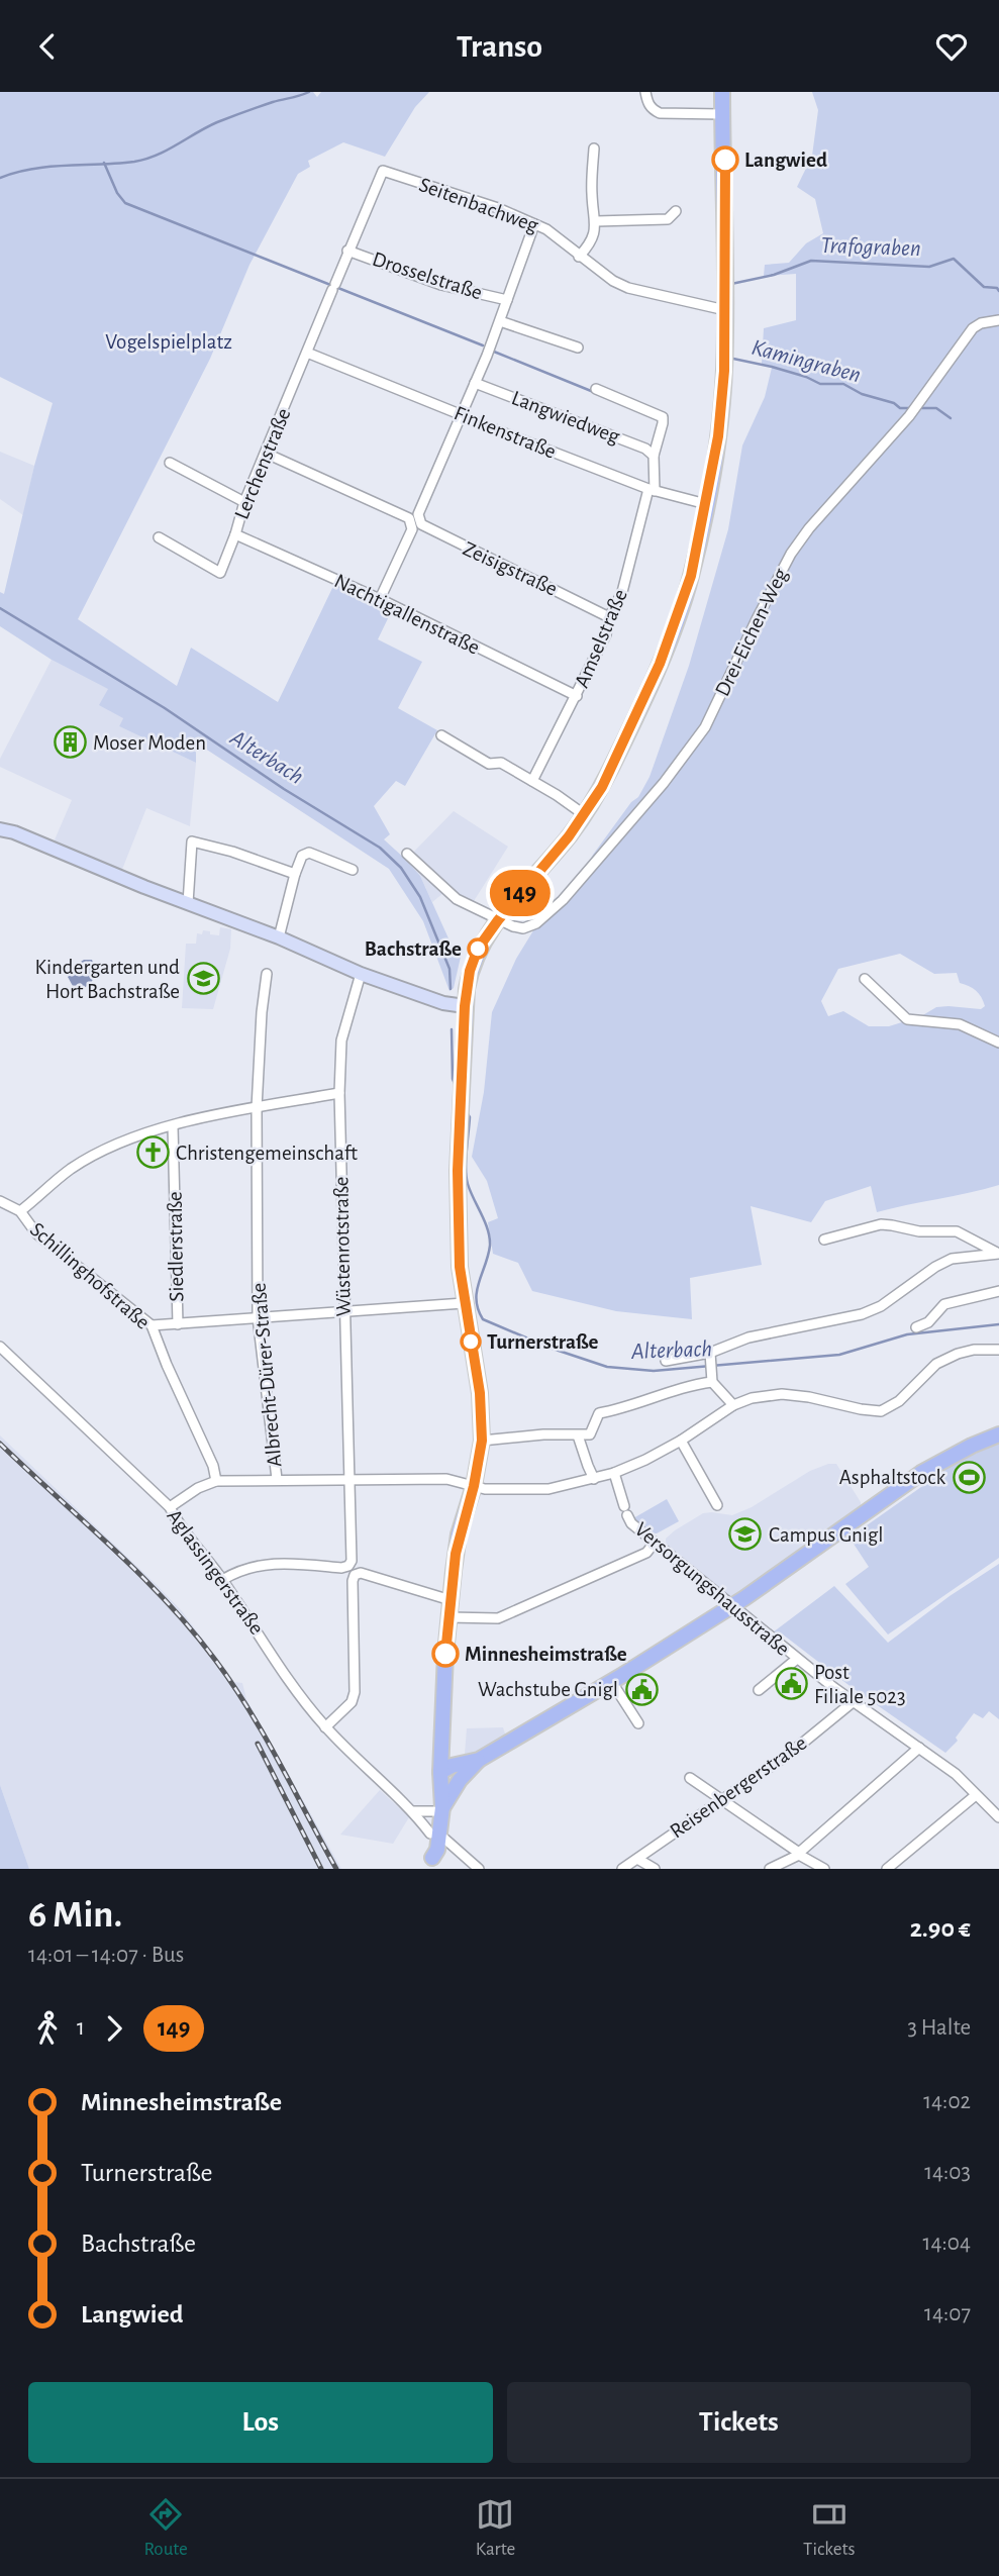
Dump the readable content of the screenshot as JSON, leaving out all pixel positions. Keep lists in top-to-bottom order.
{
  "streets": {
    "street": [
      "Seitenbachweg",
      "Drosselstraße",
      "Langwiedweg",
      "Finkenstraße",
      "Lerchenstraße",
      "Zeisigstraße",
      "Nachtigallenstraße",
      "Drei-Eichen-Weg",
      "Amselstraße",
      "Siedlerstraße",
      "Wüstenrotstraße",
      "Schillinghofstraße",
      "Albrecht-Dürer-Straße",
      "Aglassingerstraße",
      "Versorgungshausstraße",
      "Reisenbergerstraße"
    ]
  },
  "crossings": [
    ["Seitenbachweg", "Lerchenstraße"],
    ["Drosselstraße", "Lerchenstraße"],
    ["Langwiedweg", "Finkenstraße"],
    ["Langwiedweg", "Amselstraße"],
    ["Finkenstraße", "Lerchenstraße"],
    ["Finkenstraße", "Zeisigstraße"],
    ["Finkenstraße", "Amselstraße"],
    ["Lerchenstraße", "Nachtigallenstraße"],
    ["Zeisigstraße", "Amselstraße"],
    ["Nachtigallenstraße", "Amselstraße"],
    ["Wüstenrotstraße", "Aglassingerstraße"],
    ["Versorgungshausstraße", "Reisenbergerstraße"]
  ],
  "water": ["Trafograben", "Kamingraben", "Alterbach"],
  "parks": ["Vogelspielplatz"],
  "places": {
    "other": [
      "Langwied",
      "Bachstraße",
      "Turnerstraße",
      "Minnesheimstraße"
    ],
    "building": ["Moser Moden"],
    "school or university": ["Kindergarten und Hort Bachstraße", "Campus Gnigl"],
    "church": ["Christengemeinschaft"],
    "sports": ["Asphaltstock"],
    "public building": ["Post Filiale 5023", "Wachstube Gnigl"]
  },
  "lines": ["bus line 149"],
  "page": {
    "header": "Transo",
    "on_map": "149",
    "heading": ["6 Min.", "14:01 – 14:07 · Bus", "2.90 €"],
    "legs": ["1", "149", "3 Halte"],
    "list": [
      {
        "name": "Minnesheimstraße",
        "value": "14:02"
      },
      {
        "name": "Turnerstraße",
        "value": "14:03"
      },
      {
        "name": "Bachstraße",
        "value": "14:04"
      },
      {
        "name": "Langwied",
        "value": "14:07"
      }
    ],
    "buttons": ["Los", "Tickets"],
    "tabs": ["Route", "Karte", "Tickets"]
  }
}
